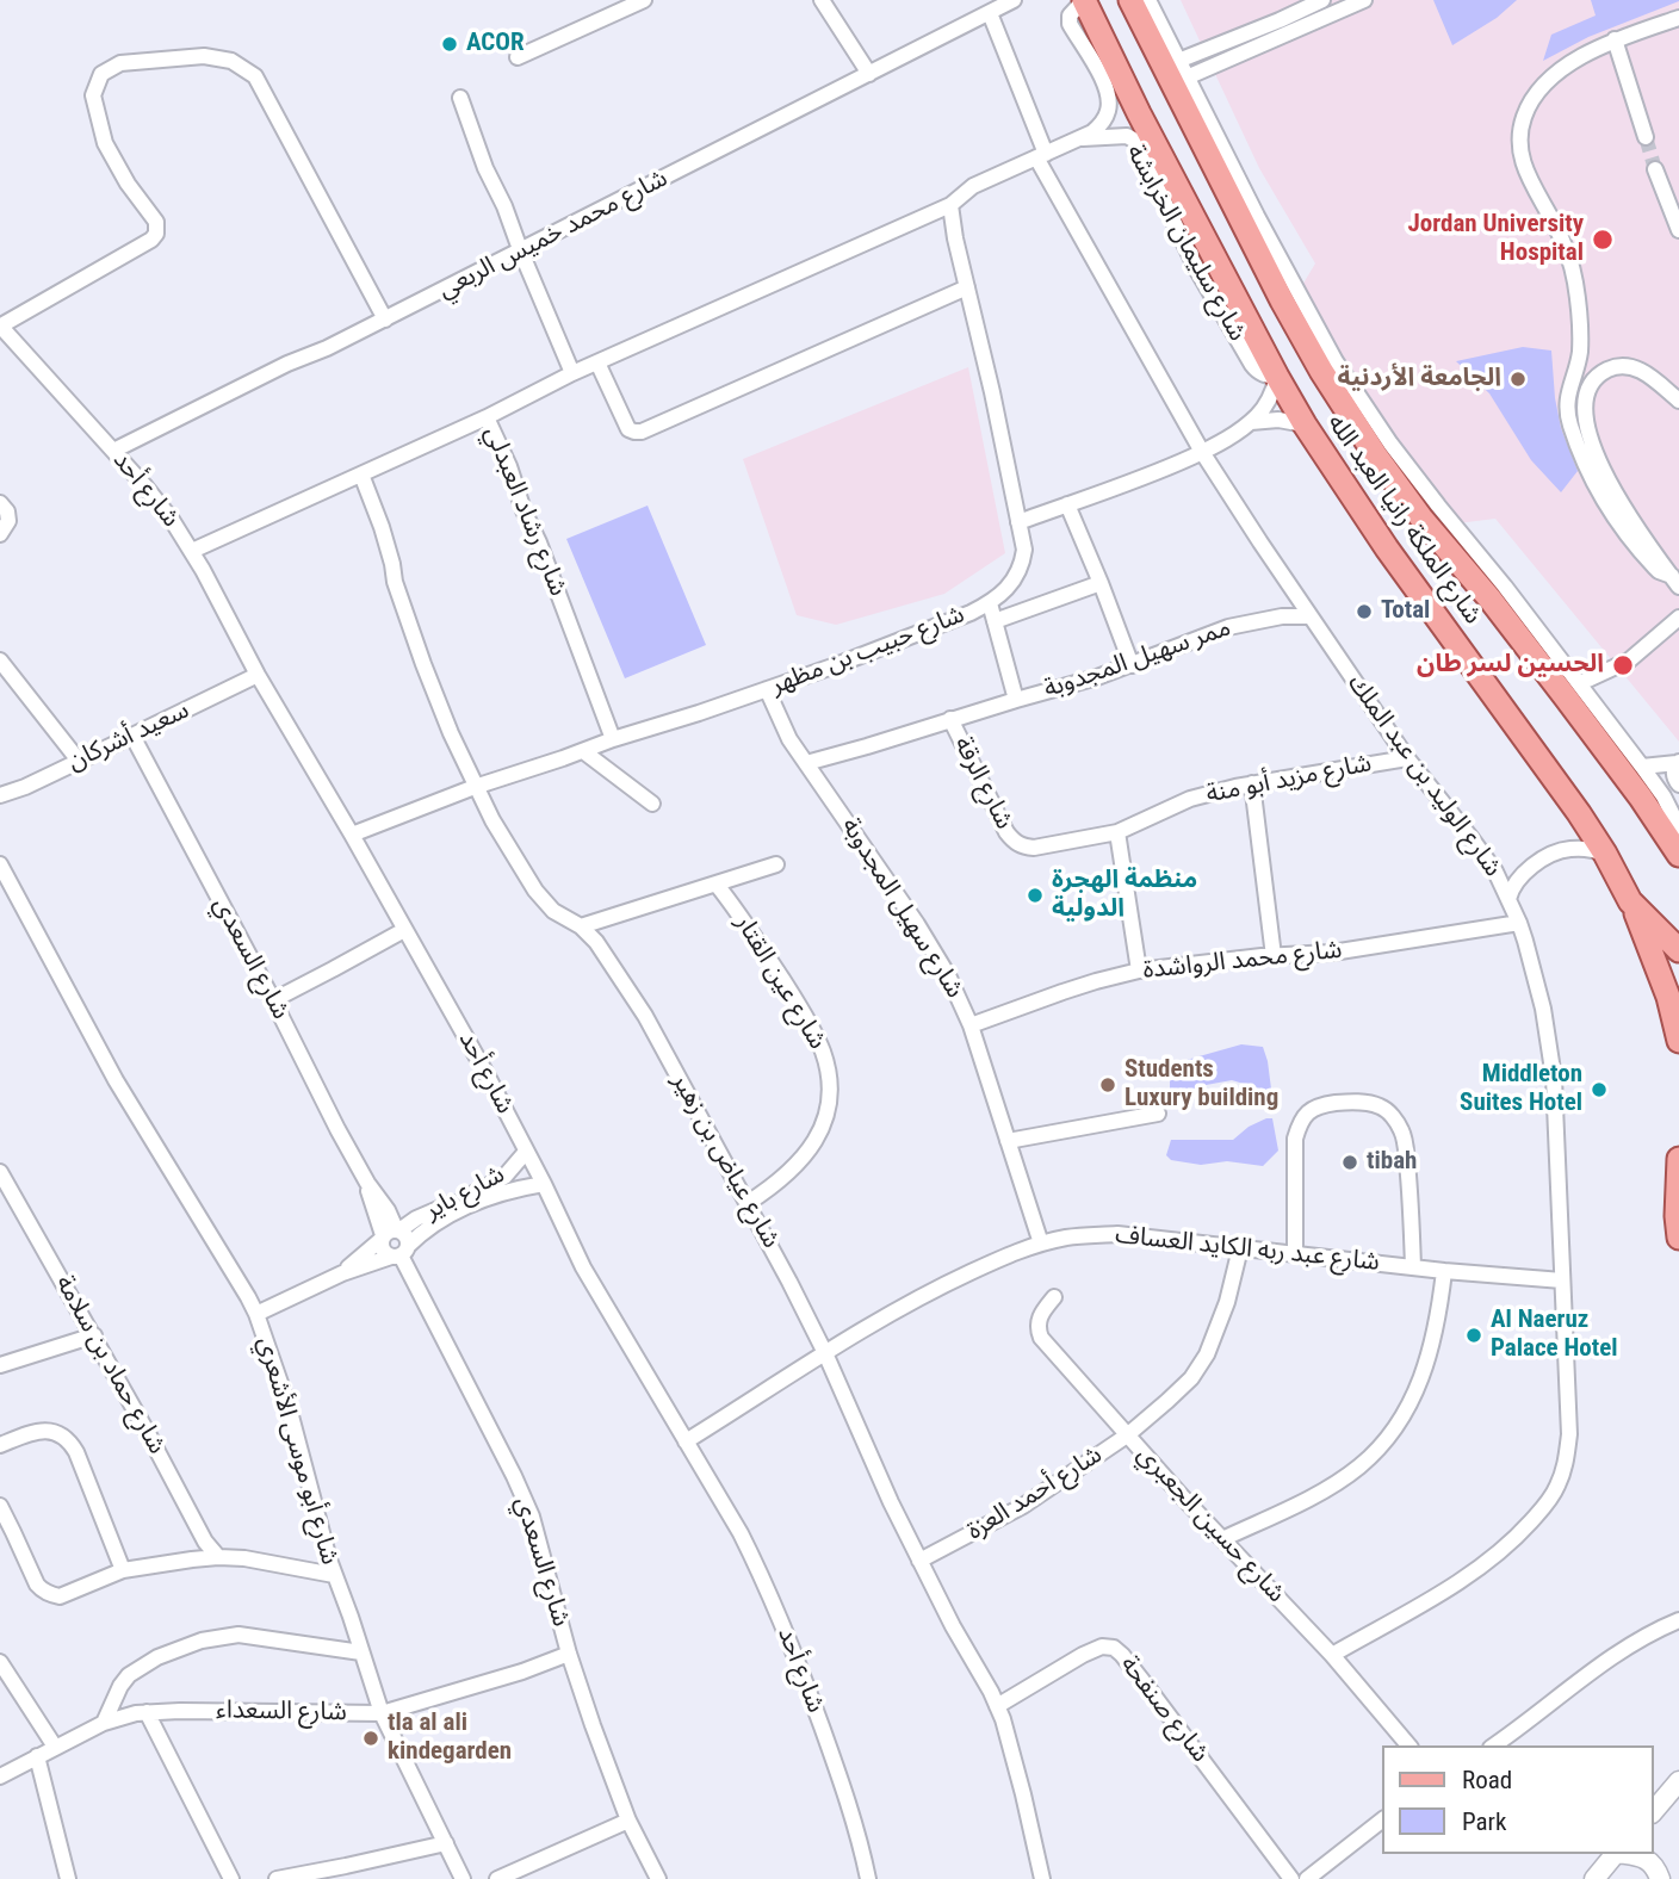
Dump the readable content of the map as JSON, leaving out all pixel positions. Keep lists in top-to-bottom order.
{
  "streets": {
    "main road": ["شارع الملكة رانيا العبد الله"],
    "street": [
      "شارع محمد خميس الربعي",
      "شارع سليمان الخرابشة",
      "شارع أحد",
      "شارع رشاد العبدلي",
      "شارع حبيب بن مظهر",
      "ممر سهيل المجدوبة",
      "سعيد أشركان",
      "شارع الوليد بن عبد الملك",
      "شارع مزيد أبو منة",
      "شارع الرقة",
      "شارع سهيل المجدوبة",
      "شارع السعدي",
      "شارع محمد الرواشدة",
      "شارع عين القتار",
      "شارع عياض بن زهير",
      "شارع باير",
      "شارع عبد ربه الكايد العساف",
      "شارع حماد بن سلامة",
      "شارع أبو موسى الأشعري",
      "شارع أحمد العزة",
      "شارع حسين الجعبري",
      "شارع صنفحة",
      "شارع السعداء"
    ]
  },
  "crossings": [
    ["شارع محمد خميس الربعي", "شارع أحد"],
    ["شارع سليمان الخرابشة", "شارع رشاد العبدلي"],
    ["شارع سليمان الخرابشة", "شارع الملكة رانيا العبد الله"],
    ["شارع سليمان الخرابشة", "شارع حبيب بن مظهر"],
    ["شارع سليمان الخرابشة", "شارع الوليد بن عبد الملك"],
    ["شارع أحد", "شارع حبيب بن مظهر"],
    ["شارع أحد", "سعيد أشركان"],
    ["شارع أحد", "شارع باير"],
    ["شارع أحد", "شارع عبد ربه الكايد العساف"],
    ["شارع رشاد العبدلي", "شارع حبيب بن مظهر"],
    ["شارع حبيب بن مظهر", "ممر سهيل المجدوبة"],
    ["شارع حبيب بن مظهر", "شارع سهيل المجدوبة"],
    ["شارع حبيب بن مظهر", "شارع عياض بن زهير"],
    ["ممر سهيل المجدوبة", "شارع الوليد بن عبد الملك"],
    ["ممر سهيل المجدوبة", "شارع الرقة"],
    ["سعيد أشركان", "شارع السعدي"],
    ["شارع الوليد بن عبد الملك", "شارع مزيد أبو منة"],
    ["شارع الوليد بن عبد الملك", "شارع محمد الرواشدة"],
    ["شارع الوليد بن عبد الملك", "شارع عبد ربه الكايد العساف"],
    ["شارع الوليد بن عبد الملك", "شارع حسين الجعبري"],
    ["شارع مزيد أبو منة", "شارع الرقة"],
    ["شارع الرقة", "شارع سهيل المجدوبة"],
    ["شارع سهيل المجدوبة", "شارع محمد الرواشدة"],
    ["شارع سهيل المجدوبة", "شارع عبد ربه الكايد العساف"],
    ["شارع السعدي", "شارع باير"],
    ["شارع السعدي", "شارع السعداء"],
    ["شارع عين القتار", "شارع عياض بن زهير"],
    ["شارع عياض بن زهير", "شارع عبد ربه الكايد العساف"],
    ["شارع عياض بن زهير", "شارع أحمد العزة"],
    ["شارع عياض بن زهير", "شارع صنفحة"],
    ["شارع باير", "شارع أبو موسى الأشعري"],
    ["شارع عبد ربه الكايد العساف", "شارع أحمد العزة"],
    ["شارع أبو موسى الأشعري", "شارع السعداء"],
    ["شارع أحمد العزة", "شارع حسين الجعبري"]
  ],
  "places": [
    "ACOR",
    "Jordan University Hospital",
    "الجامعة الأردنية",
    "Total",
    "الحسين لسر طان",
    "منظمة الهجرة الدولية",
    "Students Luxury building",
    "Middleton Suites Hotel",
    "tibah",
    "Al Naeruz Palace Hotel",
    "tla al ali kindegarden"
  ],
  "legend": ["Road", "Park"]
}
